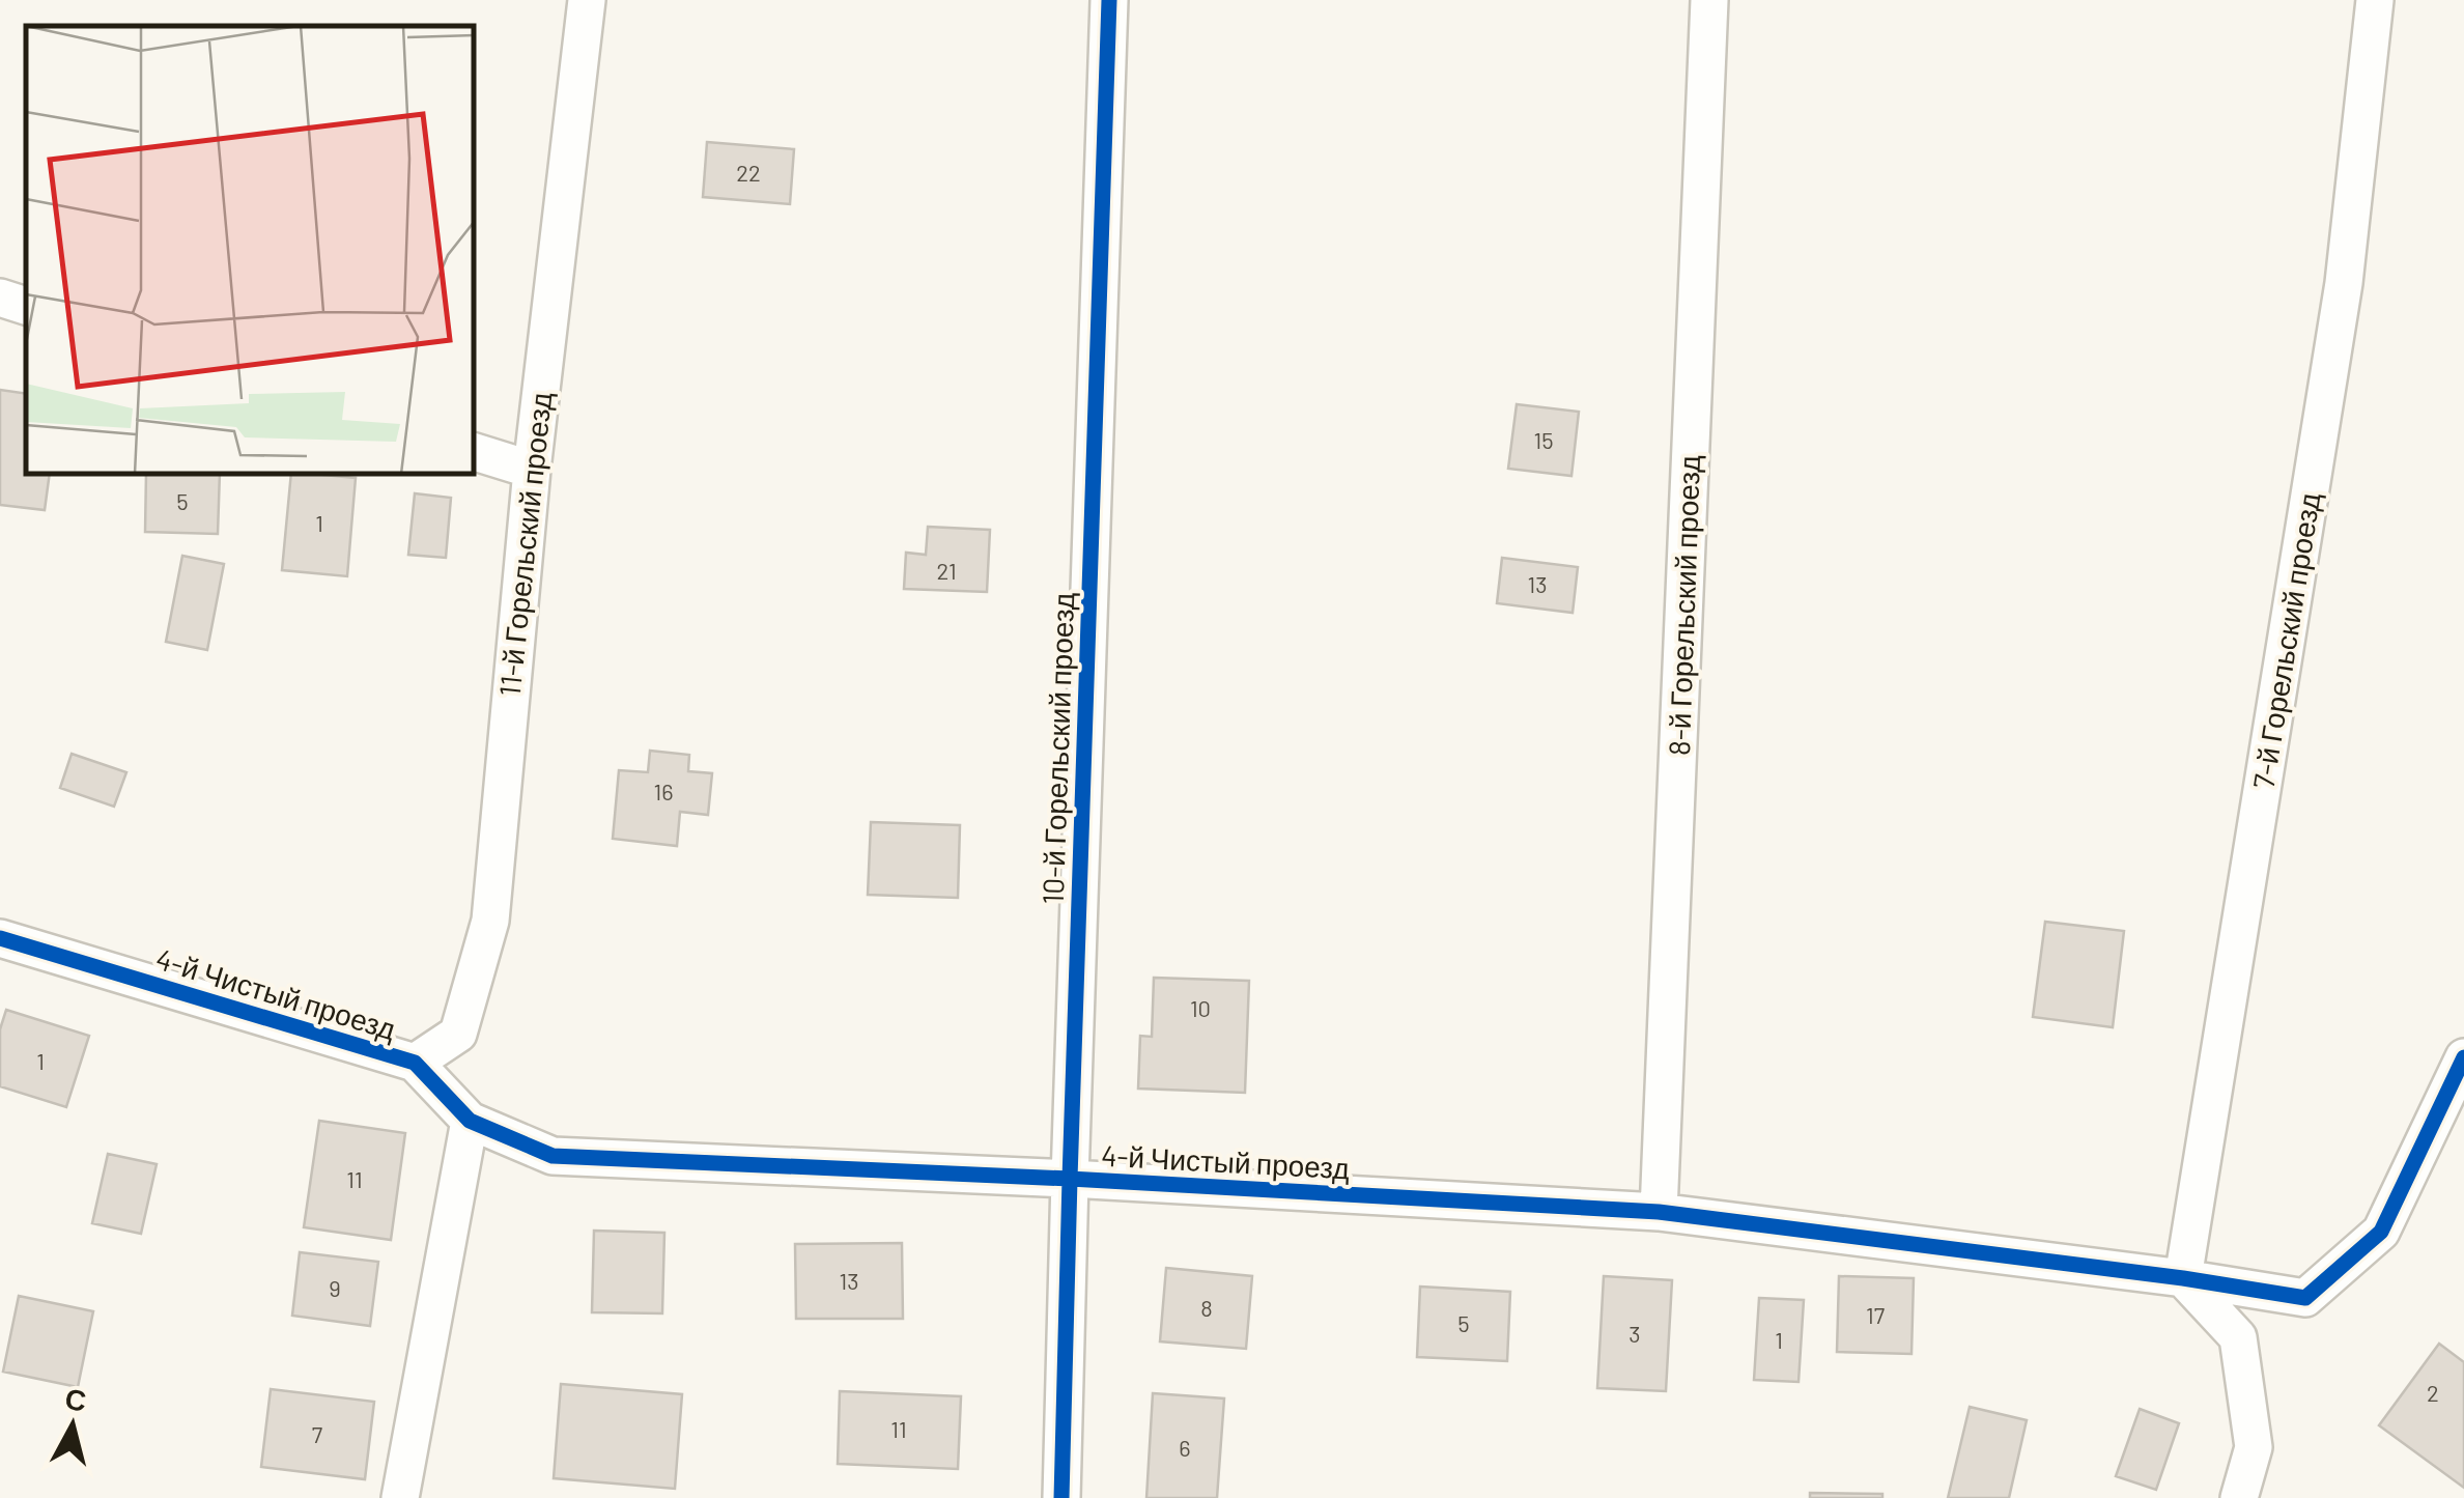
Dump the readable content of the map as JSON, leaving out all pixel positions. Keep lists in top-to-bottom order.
{
  "streets": {
    "street": [
      "11-й Горельский проезд",
      "8-й Горельский проезд",
      "7-й Горельский проезд",
      "10-й Горельский проезд",
      "4-й Чистый проезд"
    ]
  },
  "crossings": [
    ["11-й Горельский проезд", "4-й Чистый проезд"],
    ["8-й Горельский проезд", "4-й Чистый проезд"],
    ["7-й Горельский проезд", "4-й Чистый проезд"],
    ["10-й Горельский проезд", "4-й Чистый проезд"]
  ],
  "house_numbers": [
    "22",
    "15",
    "5",
    "1",
    "21",
    "13",
    "16",
    "10",
    "1",
    "11",
    "13",
    "9",
    "8",
    "17",
    "5",
    "3",
    "1",
    "2",
    "11",
    "7",
    "6"
  ],
  "north": "top"
}
